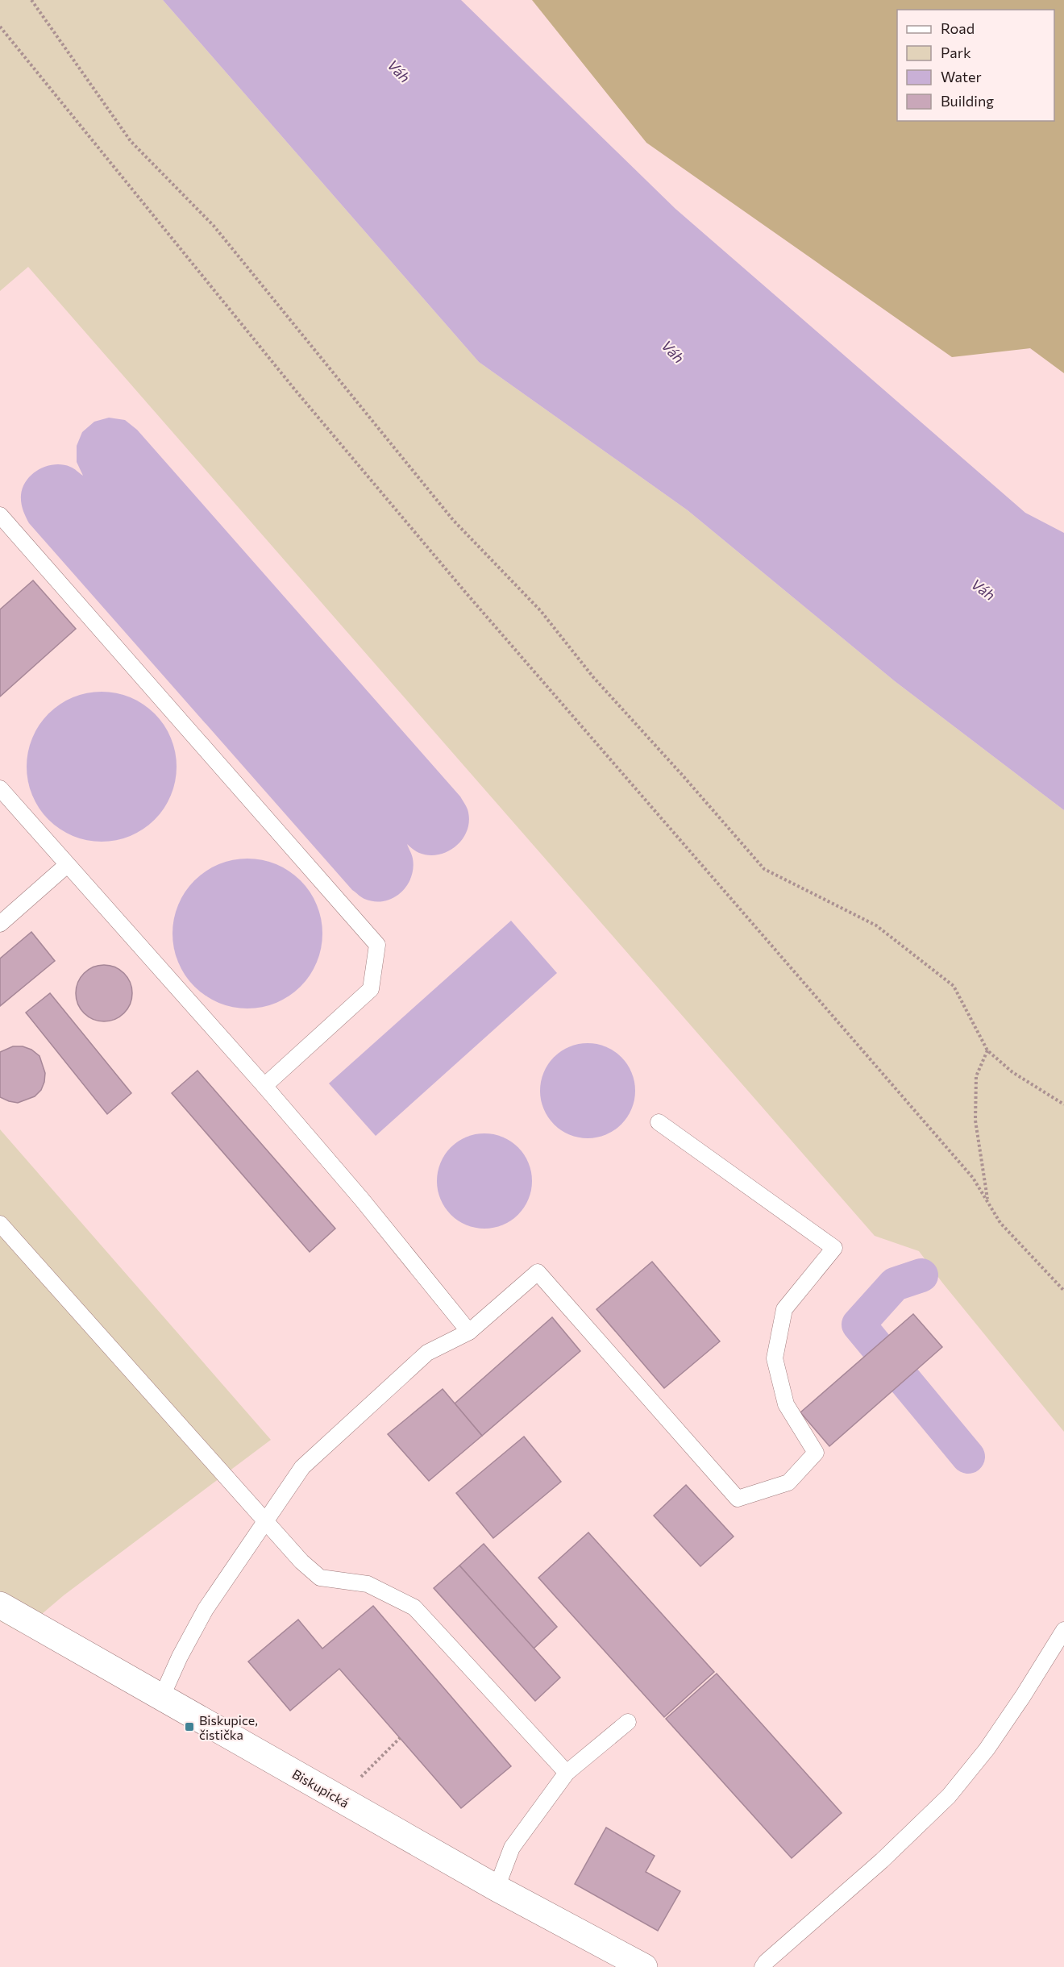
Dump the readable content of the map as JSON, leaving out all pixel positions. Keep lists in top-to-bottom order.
{
  "streets": {
    "street": ["Biskupická"]
  },
  "water": ["Váh"],
  "places": {
    "transit": ["Biskupice, čistička"]
  },
  "legend": [
    "Road",
    "Park",
    "Water",
    "Building"
  ]
}
